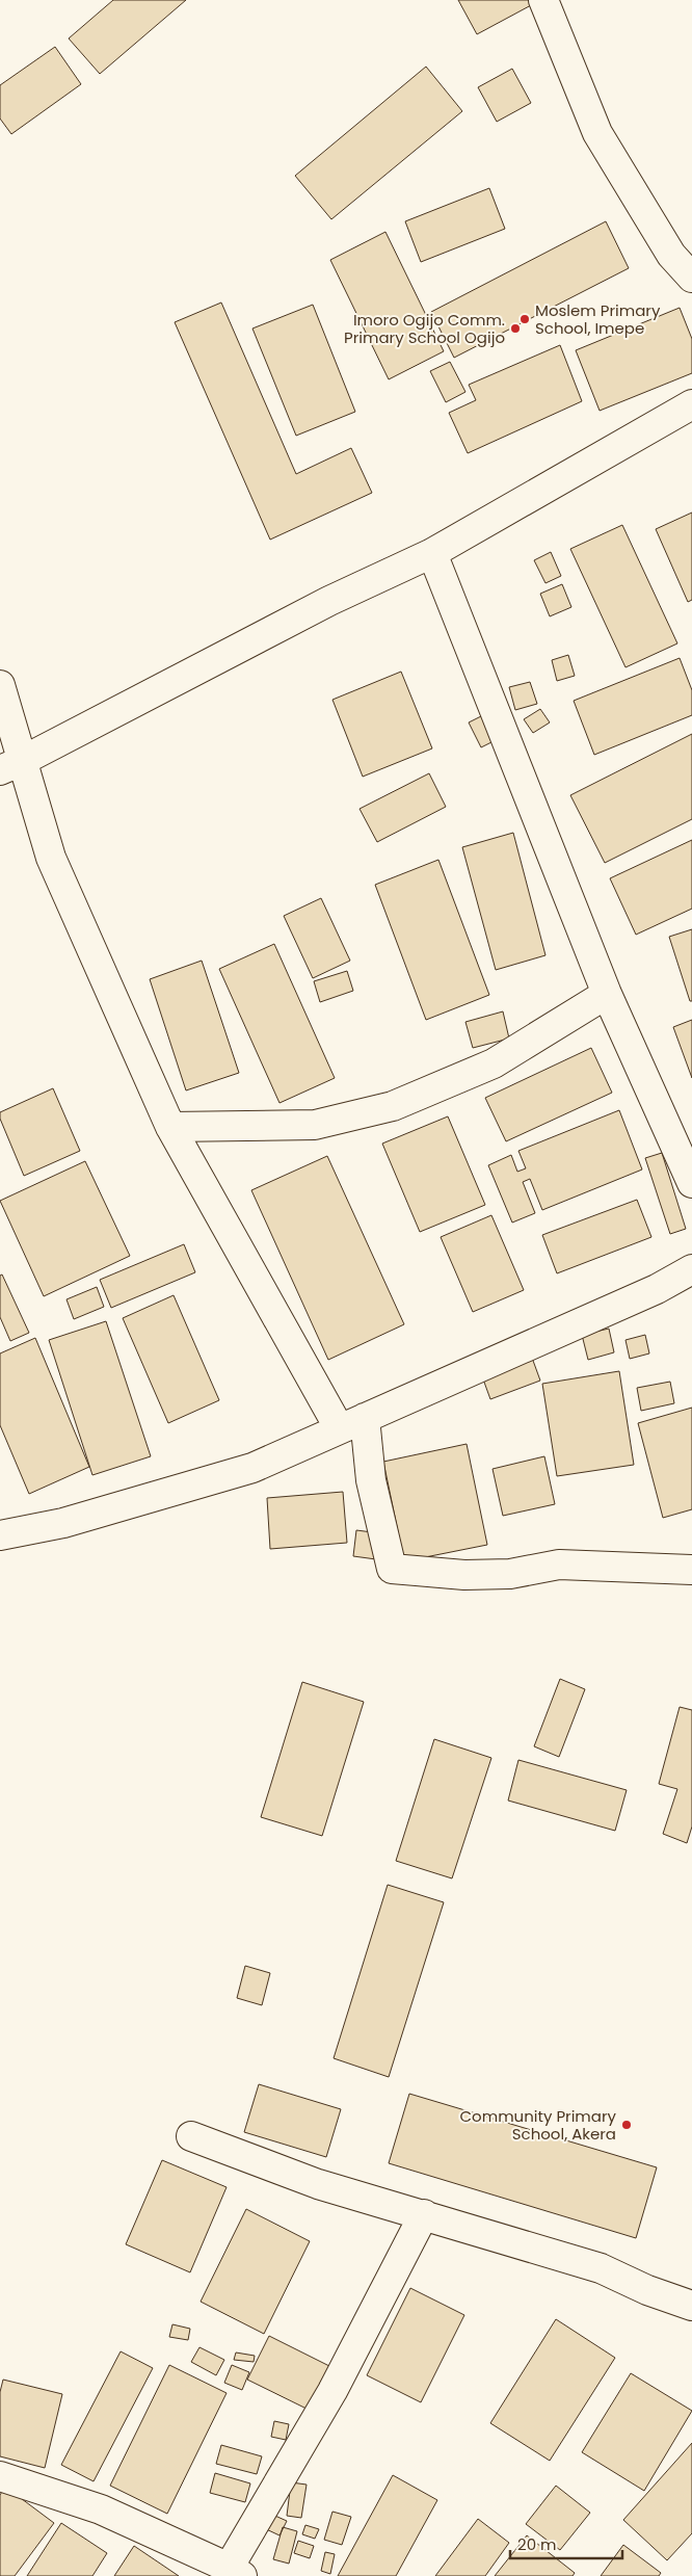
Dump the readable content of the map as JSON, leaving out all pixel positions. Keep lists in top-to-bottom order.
{
  "places": ["Moslem Primary School, Imepe", "Imoro Ogijo Comm. Primary School Ogijo", "Community Primary School, Akera"],
  "scale_bar": "20 m"
}
